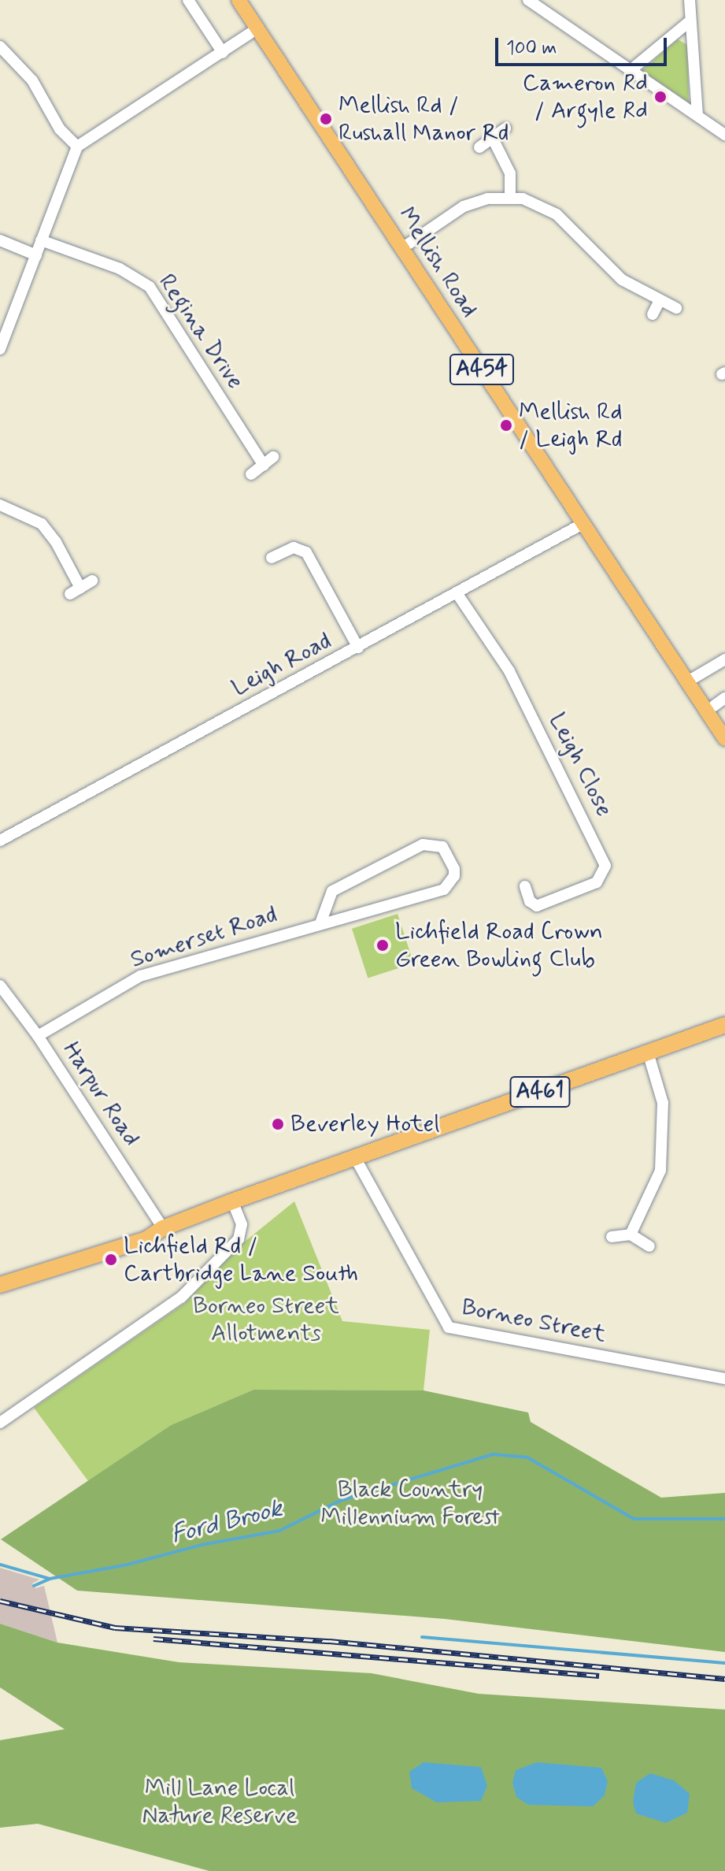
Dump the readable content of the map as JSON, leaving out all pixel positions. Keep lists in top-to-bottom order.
{
  "streets": {
    "highway": ["A461"],
    "main road": ["Mellish Road", "A454"],
    "street": [
      "Regina Drive",
      "Leigh Road",
      "Leigh Close",
      "Somerset Road",
      "Harpur Road",
      "Borneo Street"
    ]
  },
  "crossings": [
    ["Mellish Road", "Leigh Road"],
    ["Leigh Road", "Leigh Close"],
    ["Somerset Road", "Harpur Road"],
    ["A461", "Harpur Road"],
    ["A461", "Borneo Street"]
  ],
  "water": ["Ford Brook"],
  "parks": ["Borneo Street Allotments", "Black Country Millennium Forest", "Mill Lane Local Nature Reserve"],
  "places": [
    "Cameron Rd / Argyle Rd",
    "Mellish Rd / Rushall Manor Rd",
    "Mellish Rd / Leigh Rd",
    "Lichfield Road Crown Green Bowling Club",
    "Beverley Hotel",
    "Lichfield Rd / Cartbridge Lane South"
  ],
  "scale_bar": "100 m"
}
